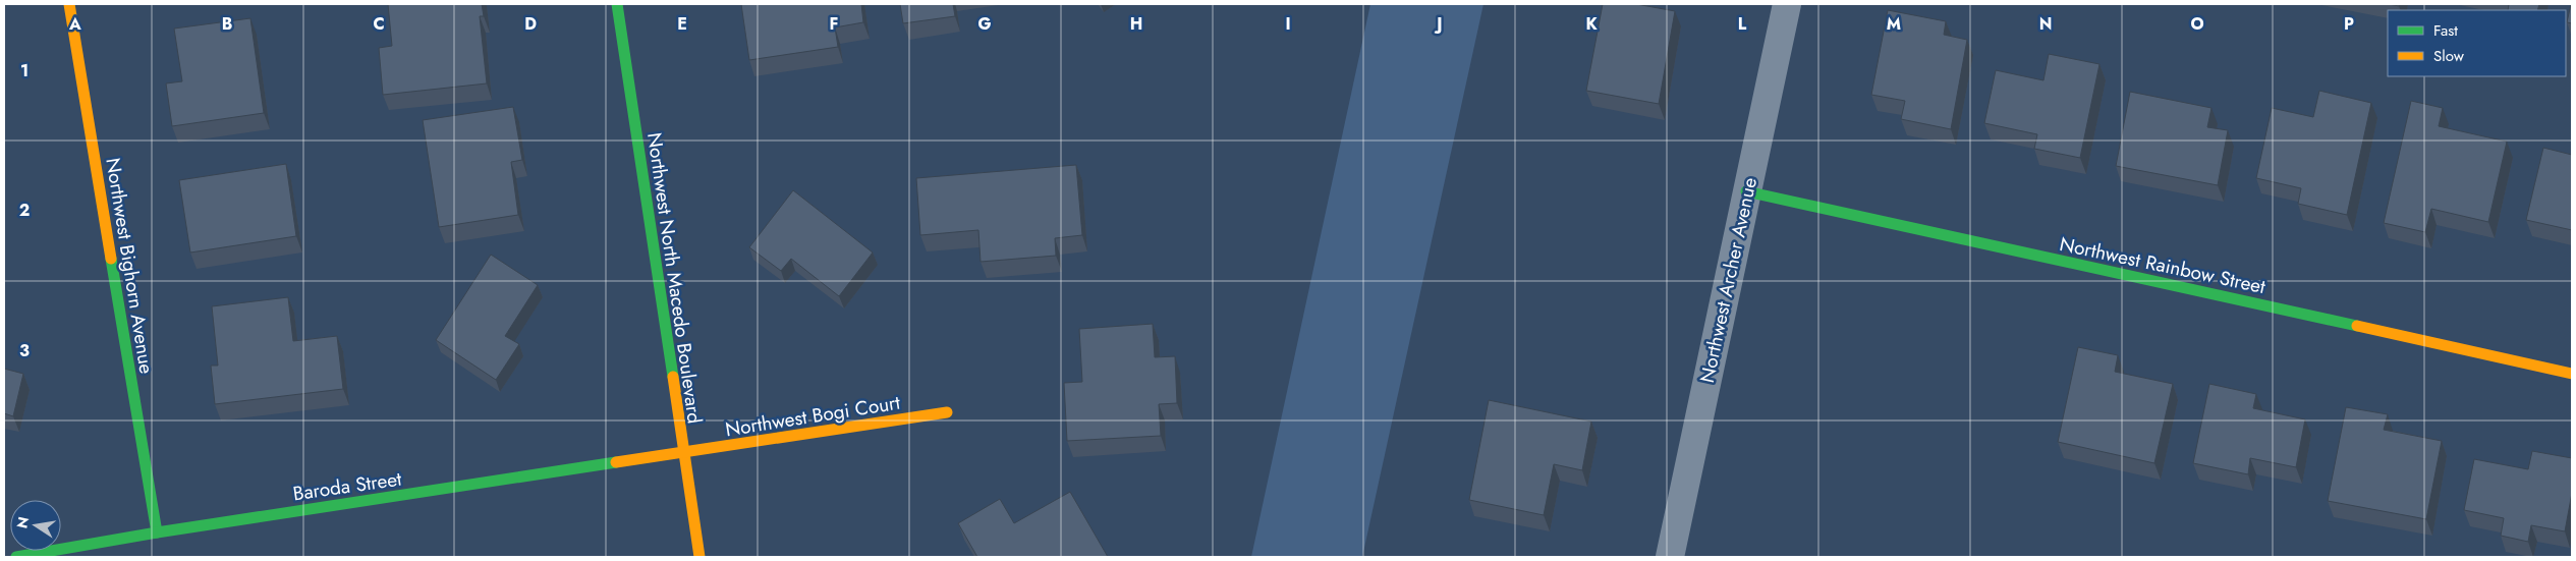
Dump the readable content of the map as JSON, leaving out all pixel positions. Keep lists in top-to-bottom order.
{
  "streets": {
    "street": [
      "Northwest Rainbow Street",
      "Northwest Bighorn Avenue",
      "Northwest North Macedo Boulevard",
      "Northwest Archer Avenue",
      "Northwest Bogi Court",
      "Baroda Street"
    ]
  },
  "crossings": [
    ["Northwest Rainbow Street", "Northwest Archer Avenue"],
    ["Northwest Bighorn Avenue", "Baroda Street"],
    ["Northwest North Macedo Boulevard", "Northwest Bogi Court"],
    ["Northwest North Macedo Boulevard", "Baroda Street"],
    ["Northwest Bogi Court", "Baroda Street"]
  ],
  "legend": ["Fast", "Slow"],
  "north": "left",
  "grid": {
    "columns": [
      "A",
      "B",
      "C",
      "D",
      "E",
      "F",
      "G",
      "H",
      "I",
      "J",
      "K",
      "L",
      "M",
      "N",
      "O",
      "P"
    ],
    "rows": ["1", "2", "3"]
  }
}
